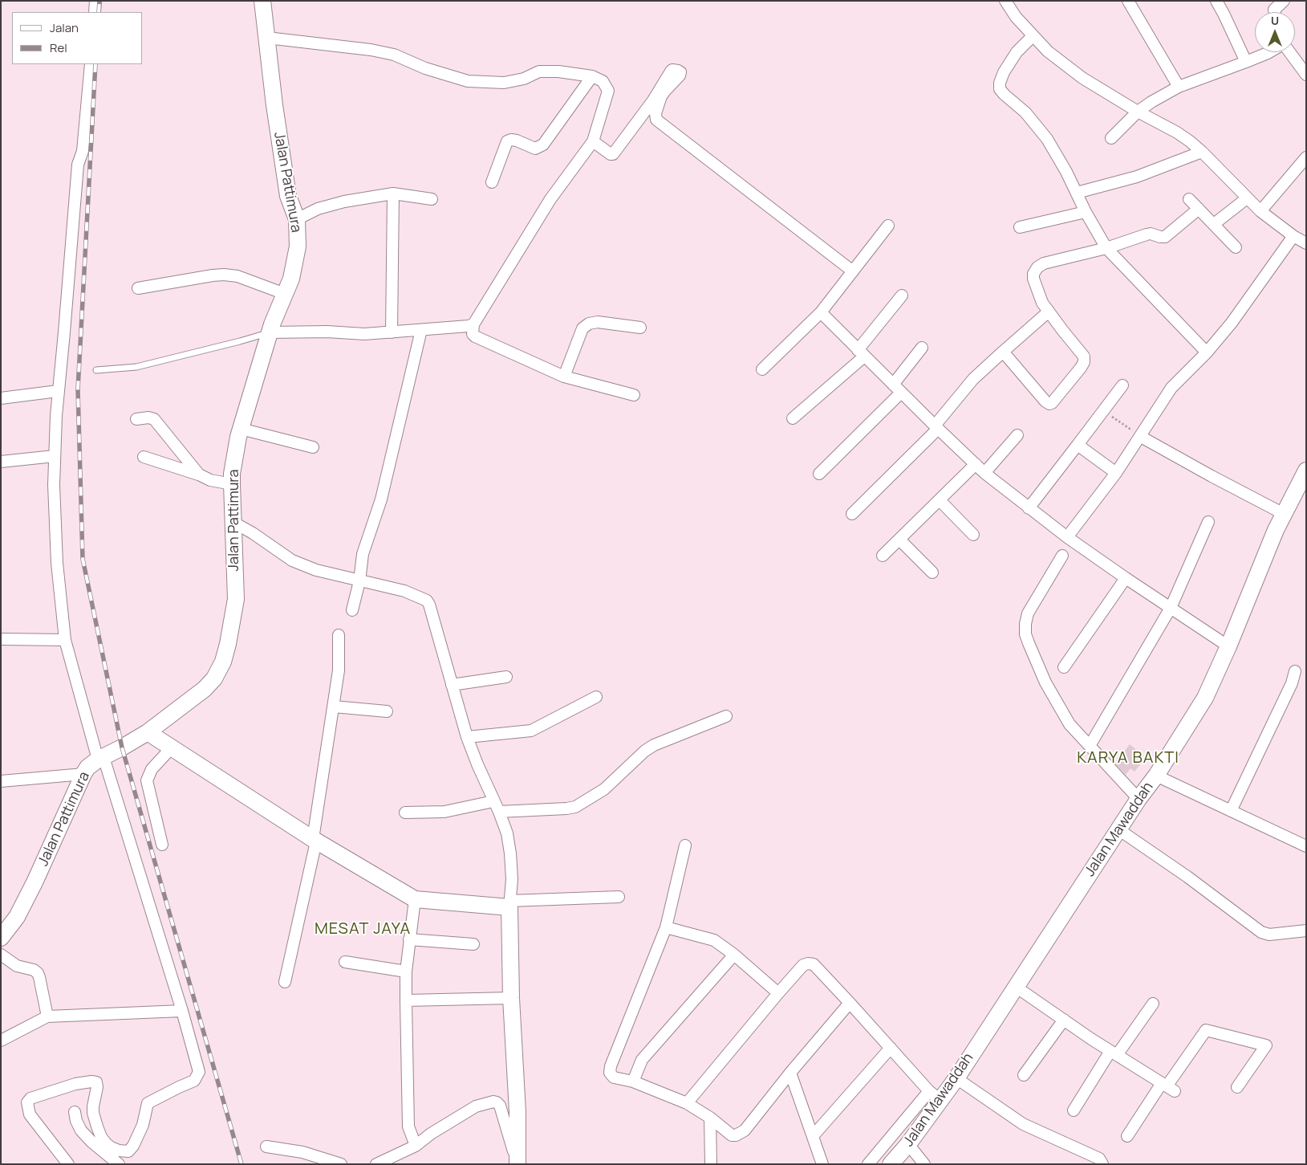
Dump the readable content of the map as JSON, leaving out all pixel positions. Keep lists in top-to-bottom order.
{
  "streets": {
    "street": ["Jalan Pattimura", "Jalan Mawaddah"]
  },
  "districts": ["KARYA BAKTI", "MESAT JAYA"],
  "legend": ["Jalan", "Rel"],
  "north": "top"
}
